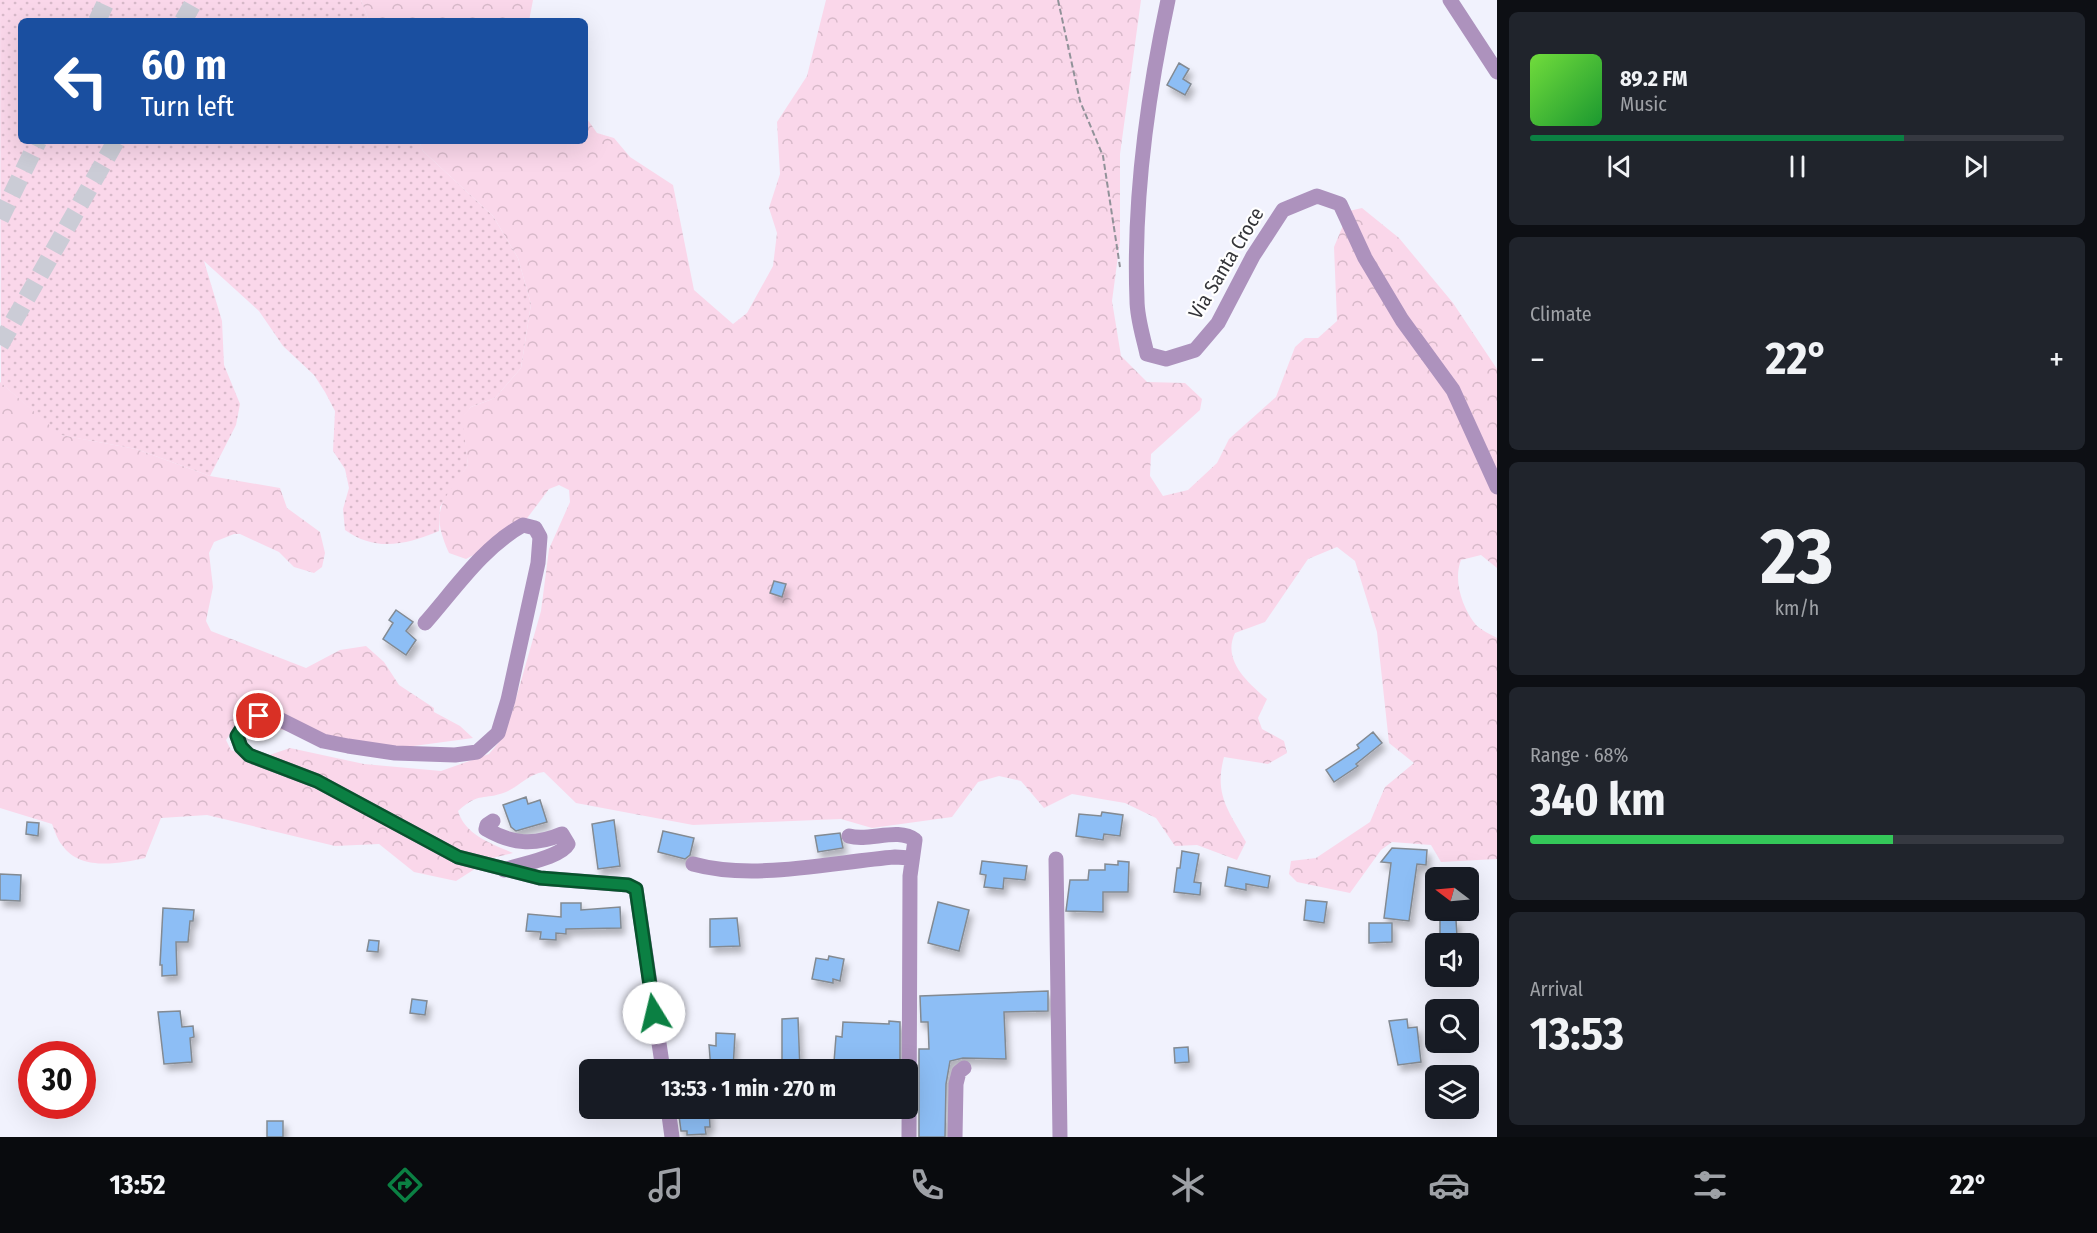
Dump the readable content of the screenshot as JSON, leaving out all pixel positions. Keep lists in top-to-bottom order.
{
  "streets": {
    "street": ["Via Santa Croce"]
  },
  "north": "left",
  "page": {
    "turn": ["60 m", "Turn left"],
    "song": ["89.2 FM", "Music"],
    "tile": [
      "Climate",
      ["23", "km/h"],
      ["Range · 68%", "340 km"],
      ["Arrival", "13:53"]
    ],
    "heat": ["−", "22°", "+"],
    "limit": "30",
    "trip": "13:53 · 1 min · 270 m",
    "tabs": ["13:52", "22°"]
  }
}
